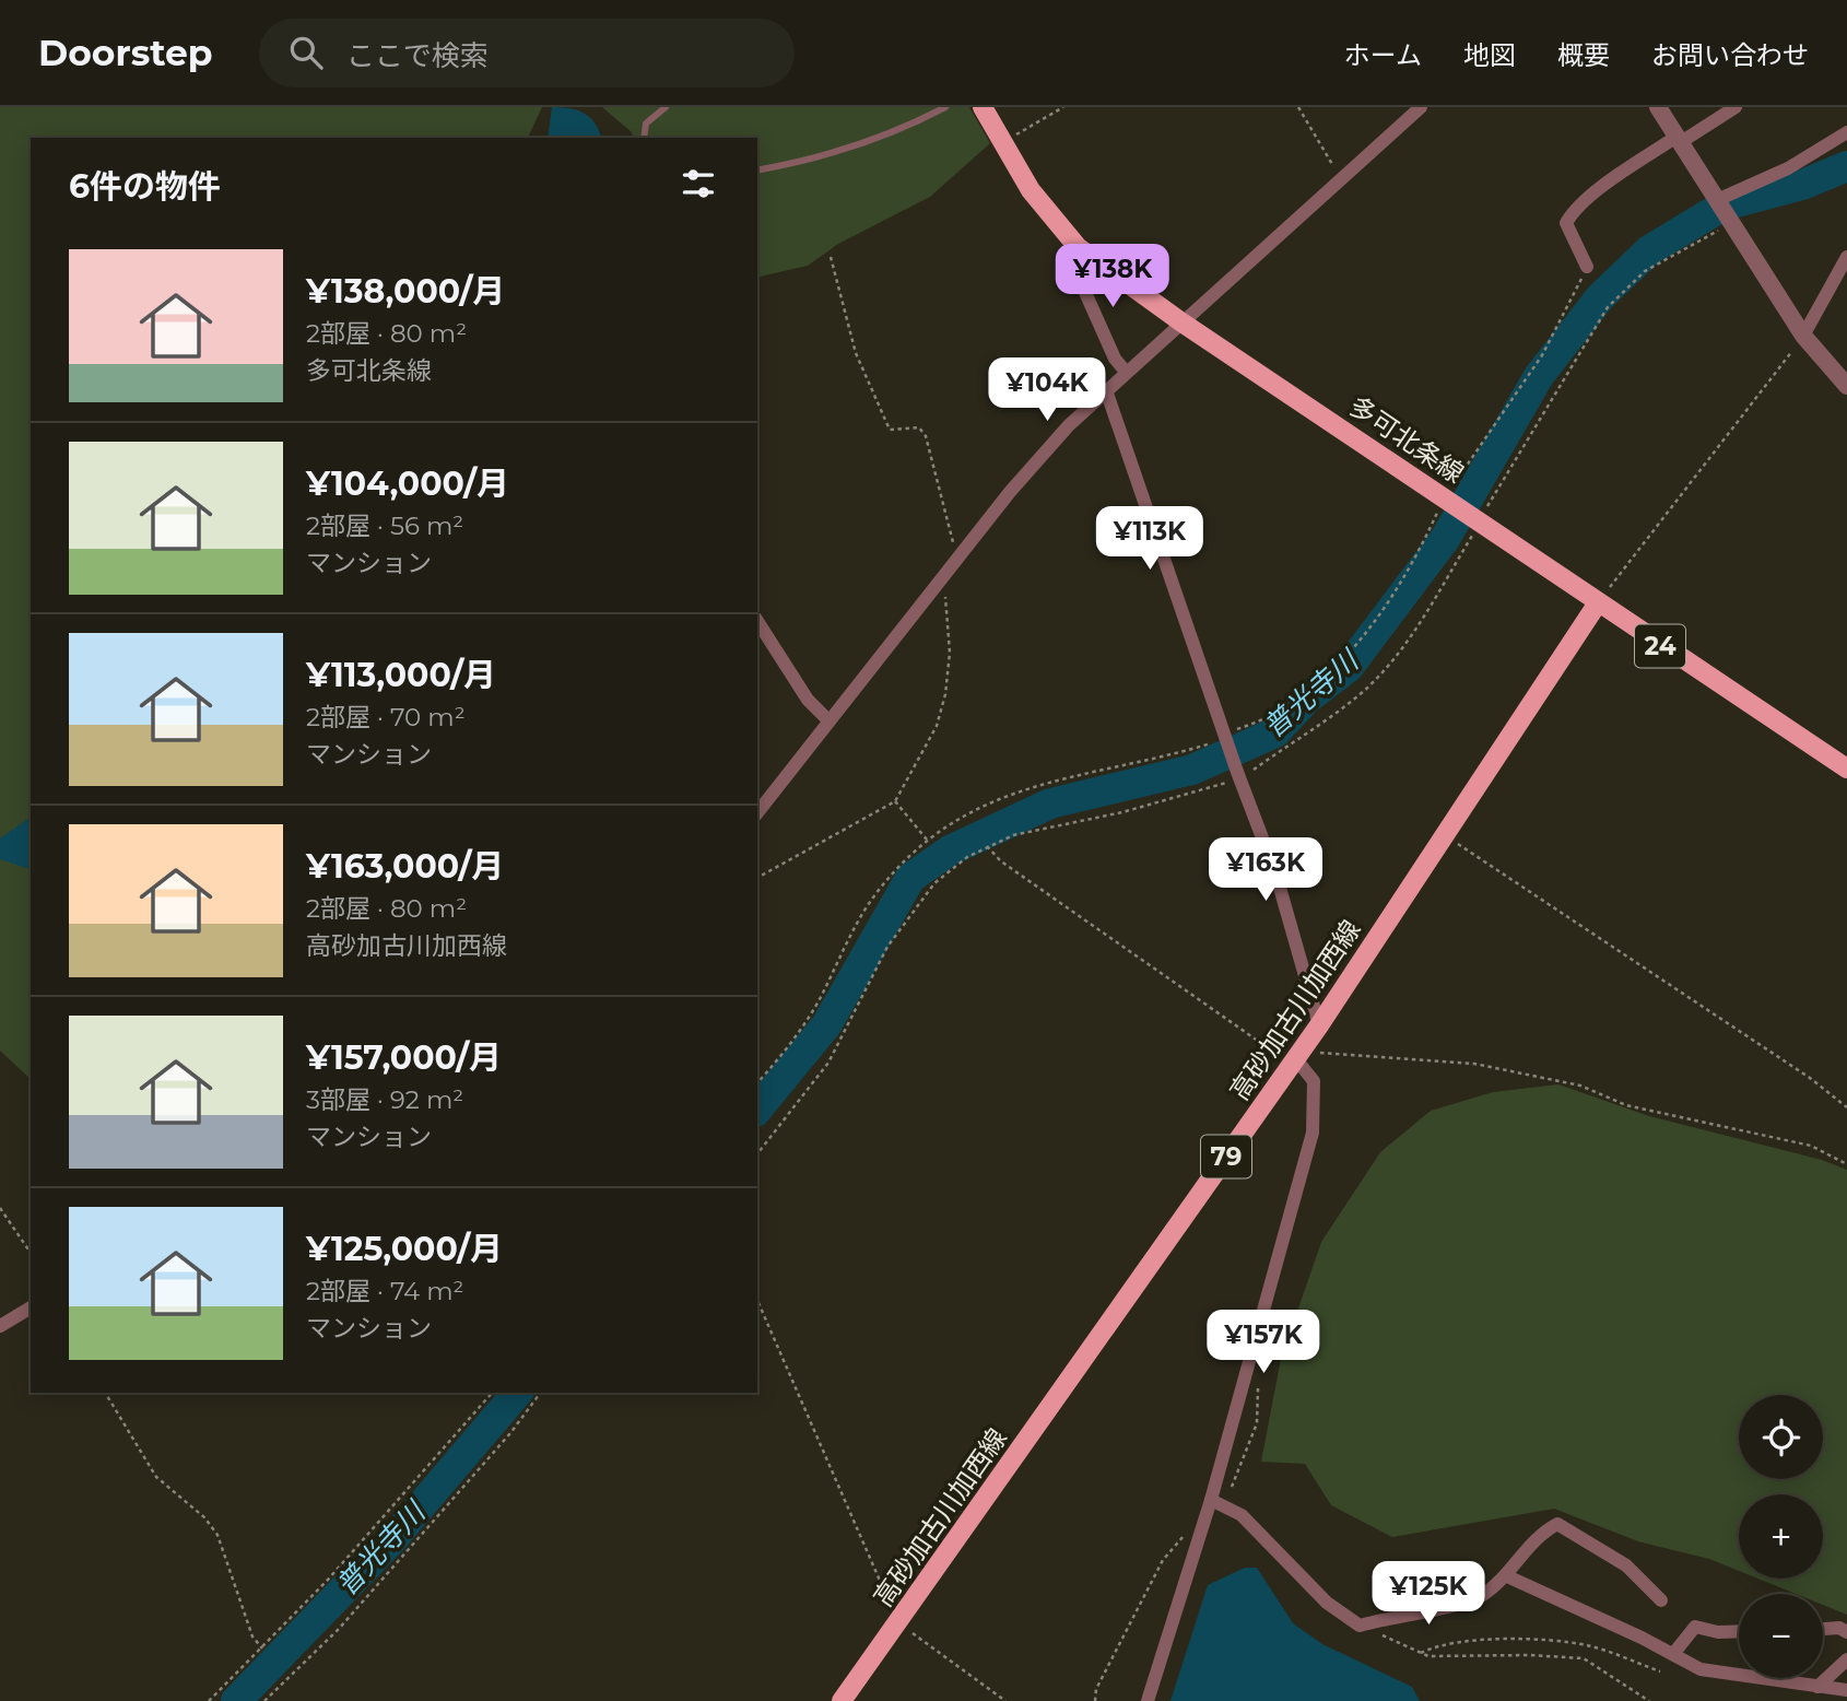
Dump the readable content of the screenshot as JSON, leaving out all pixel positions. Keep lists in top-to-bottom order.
{
  "streets": {
    "main road": [
      "多可北条線",
      "24",
      "高砂加古川加西線",
      "79"
    ]
  },
  "crossings": [
    ["多可北条線", "高砂加古川加西線"]
  ],
  "water": ["普光寺川"],
  "page": {
    "header": "Doorstep",
    "search": "ここで検索",
    "nav": [
      "ホーム",
      "地図",
      "概要",
      "お問い合わせ"
    ],
    "heading": "6件の物件",
    "list": [
      {
        "name": "¥138,000/月",
        "note": "2部屋 · 80 m² · 多可北条線"
      },
      {
        "name": "¥104,000/月",
        "note": "2部屋 · 56 m² · マンション"
      },
      {
        "name": "¥113,000/月",
        "note": "2部屋 · 70 m² · マンション"
      },
      {
        "name": "¥163,000/月",
        "note": "2部屋 · 80 m² · 高砂加古川加西線"
      },
      {
        "name": "¥157,000/月",
        "note": "3部屋 · 92 m² · マンション"
      },
      {
        "name": "¥125,000/月",
        "note": "2部屋 · 74 m² · マンション"
      }
    ],
    "price": [
      "¥138K",
      "¥104K",
      "¥113K",
      "¥163K",
      "¥157K",
      "¥125K"
    ],
    "map_buttons": ["+", "−"]
  }
}
